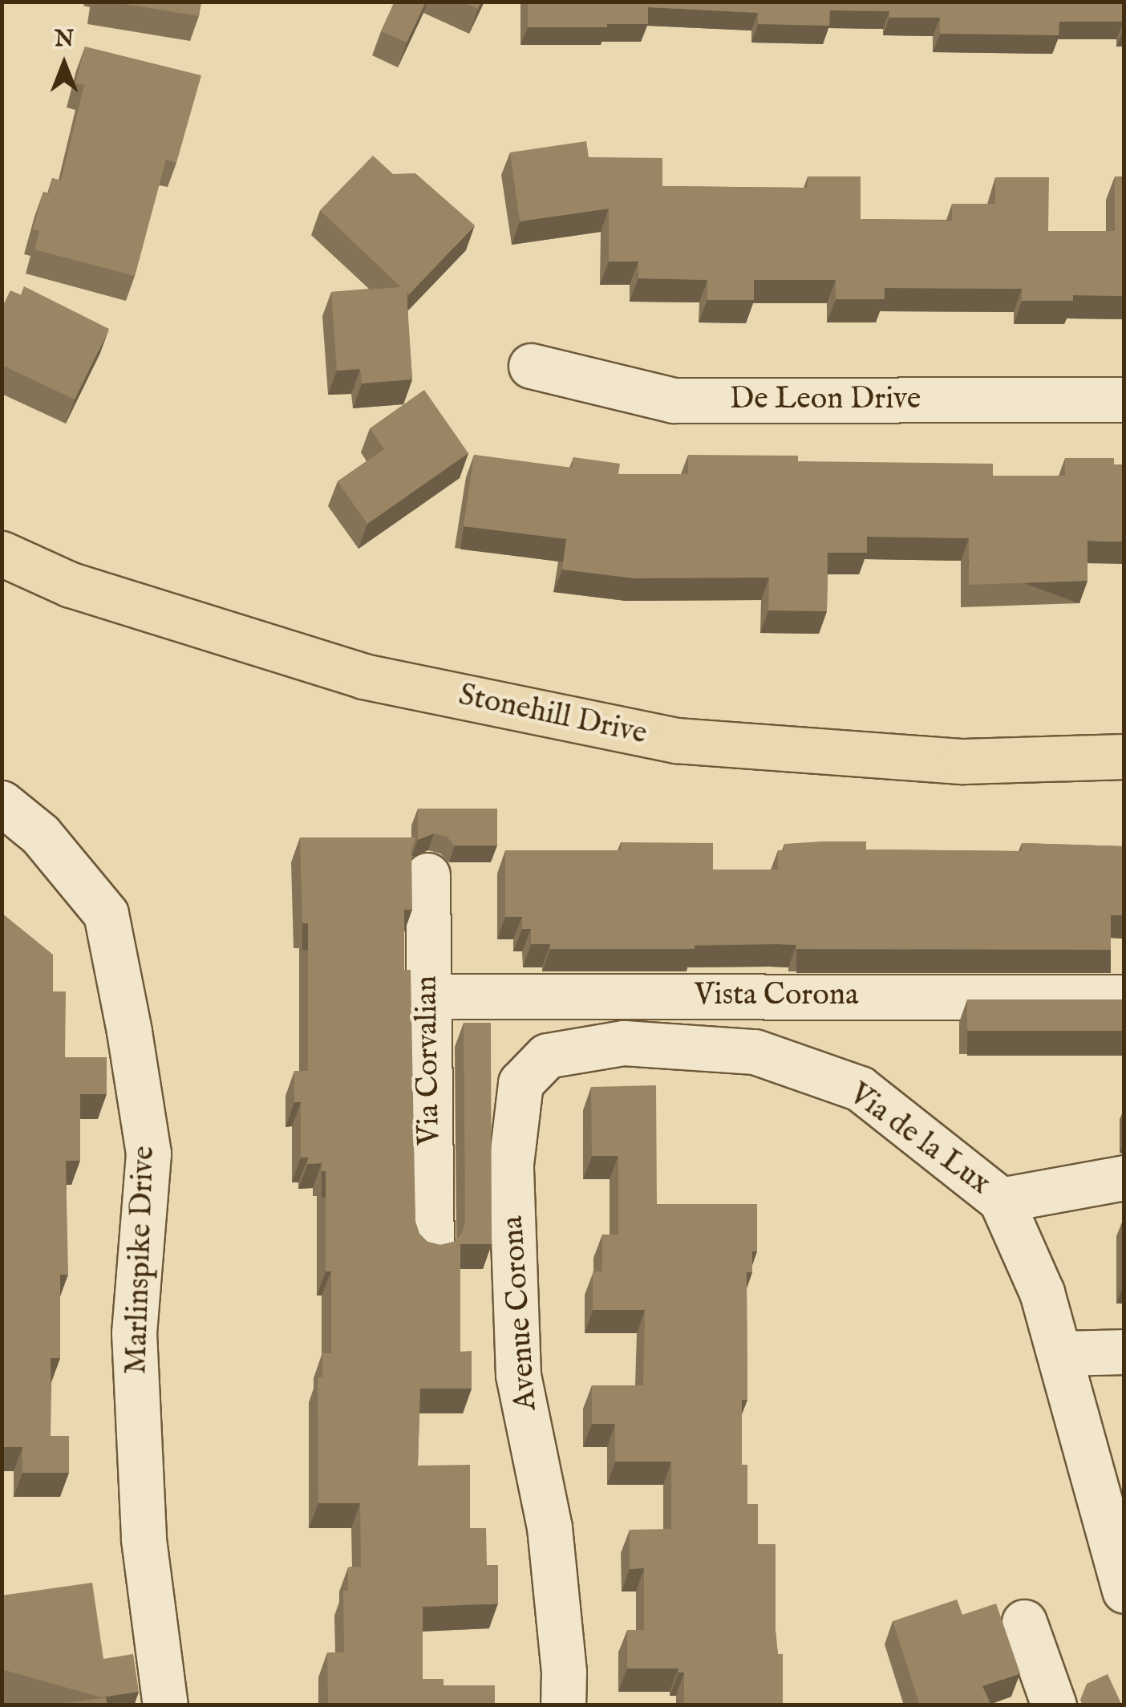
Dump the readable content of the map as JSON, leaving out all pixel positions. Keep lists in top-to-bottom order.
{
  "streets": {
    "main road": ["Stonehill Drive"],
    "street": [
      "De Leon Drive",
      "Vista Corona",
      "Via Corvalian",
      "Via de la Lux",
      "Marlinspike Drive",
      "Avenue Corona"
    ]
  },
  "crossings": [
    ["Vista Corona", "Via Corvalian"],
    ["Via de la Lux", "Avenue Corona"]
  ],
  "north": "top"
}
